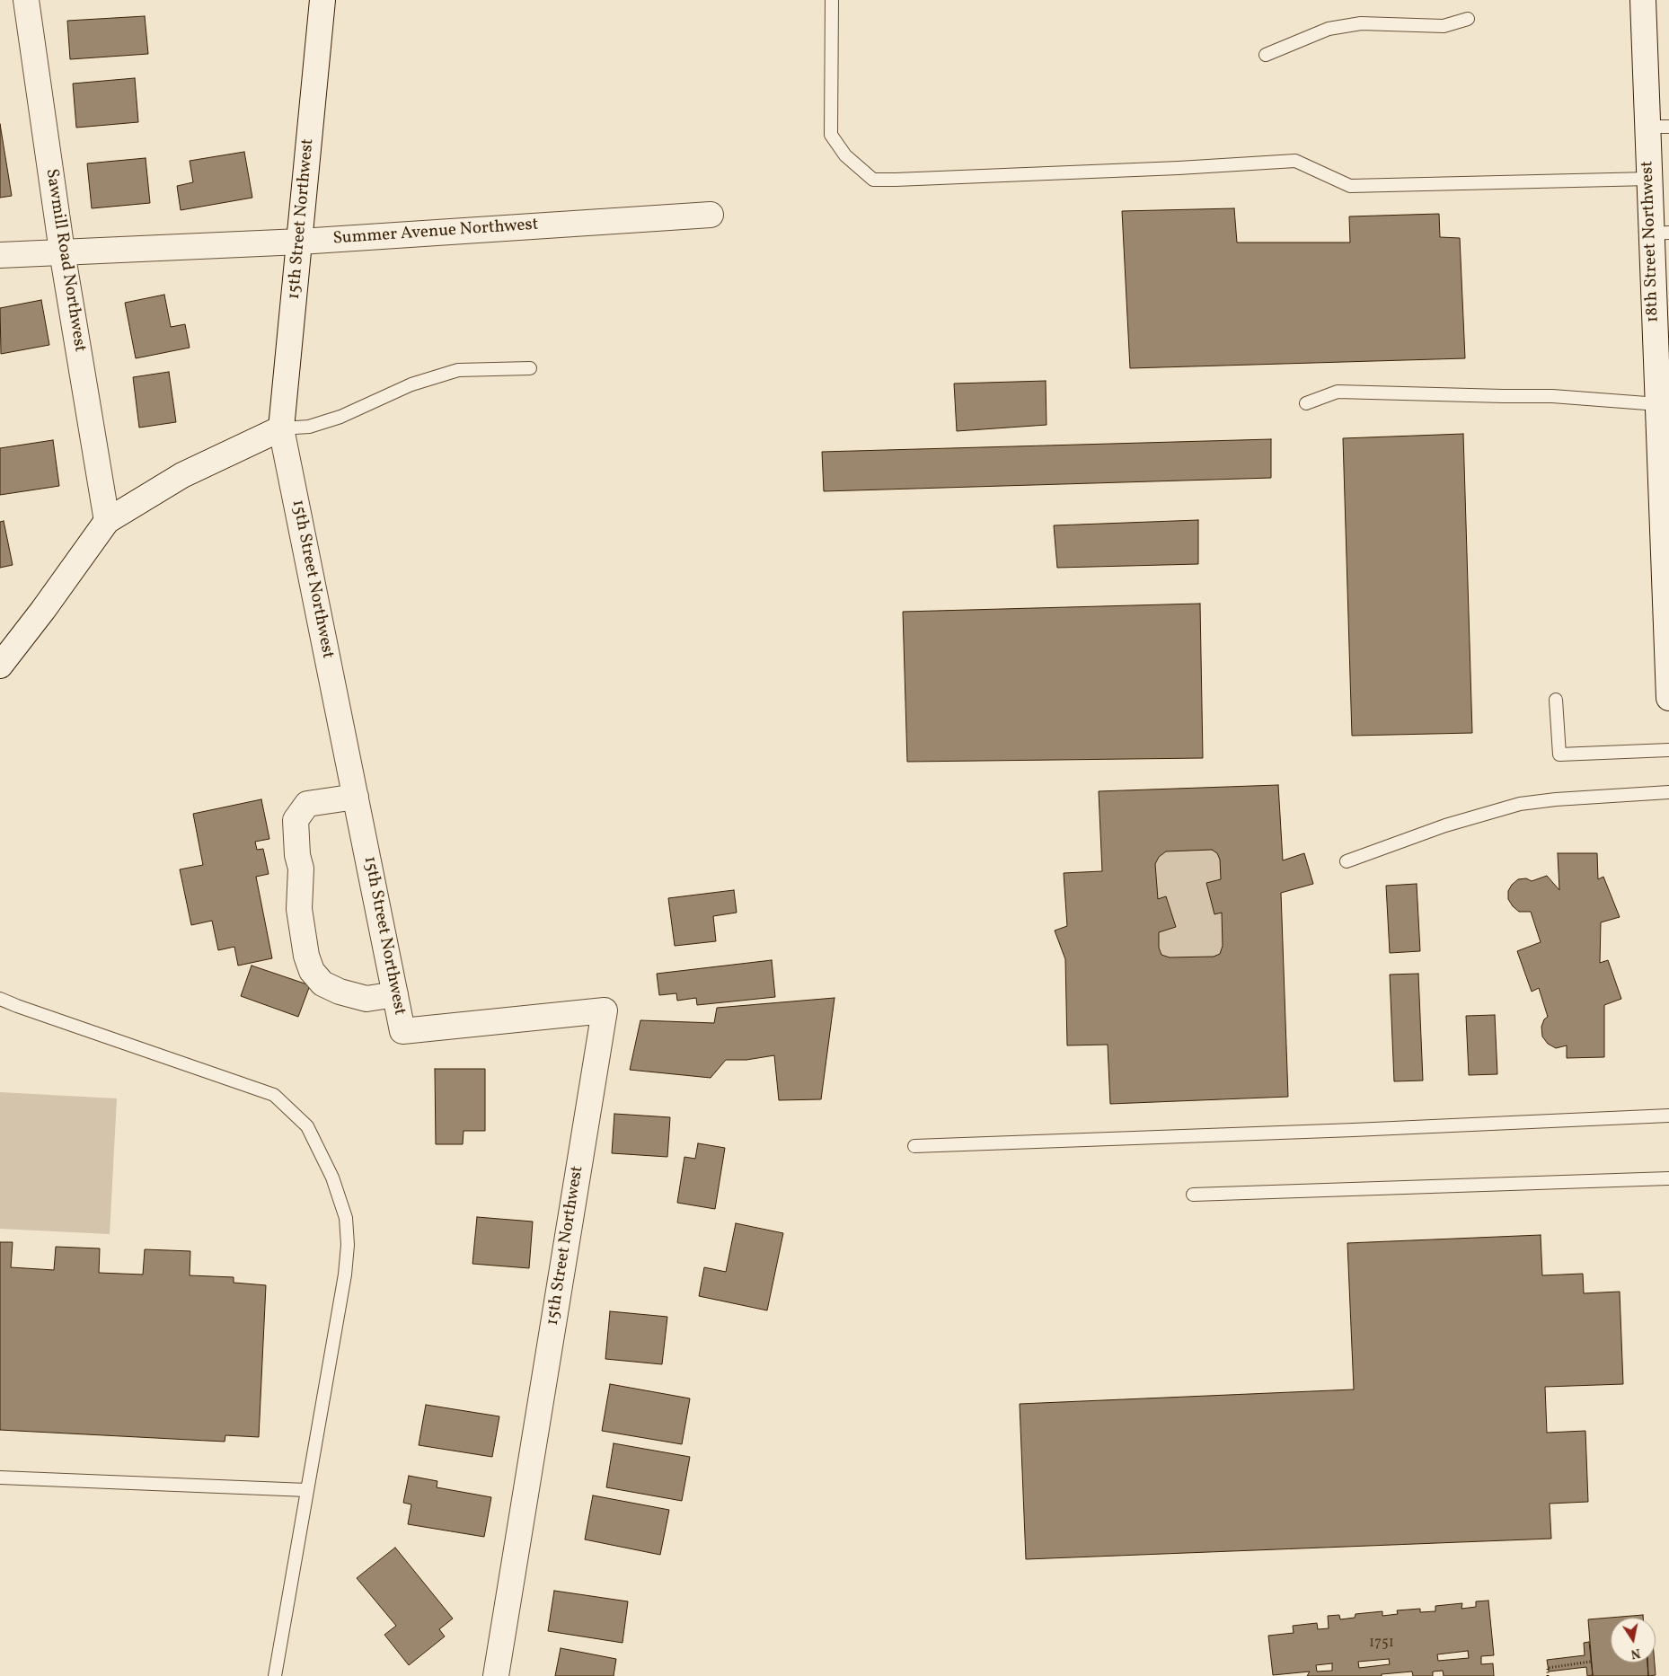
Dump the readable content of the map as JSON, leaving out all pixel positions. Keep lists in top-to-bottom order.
{
  "streets": {
    "street": [
      "15th Street Northwest",
      "Summer Avenue Northwest",
      "18th Street Northwest",
      "Sawmill Road Northwest"
    ]
  },
  "crossings": [
    ["15th Street Northwest", "Summer Avenue Northwest"],
    ["Summer Avenue Northwest", "Sawmill Road Northwest"]
  ],
  "house_numbers": ["1751"],
  "north": "bottom"
}
